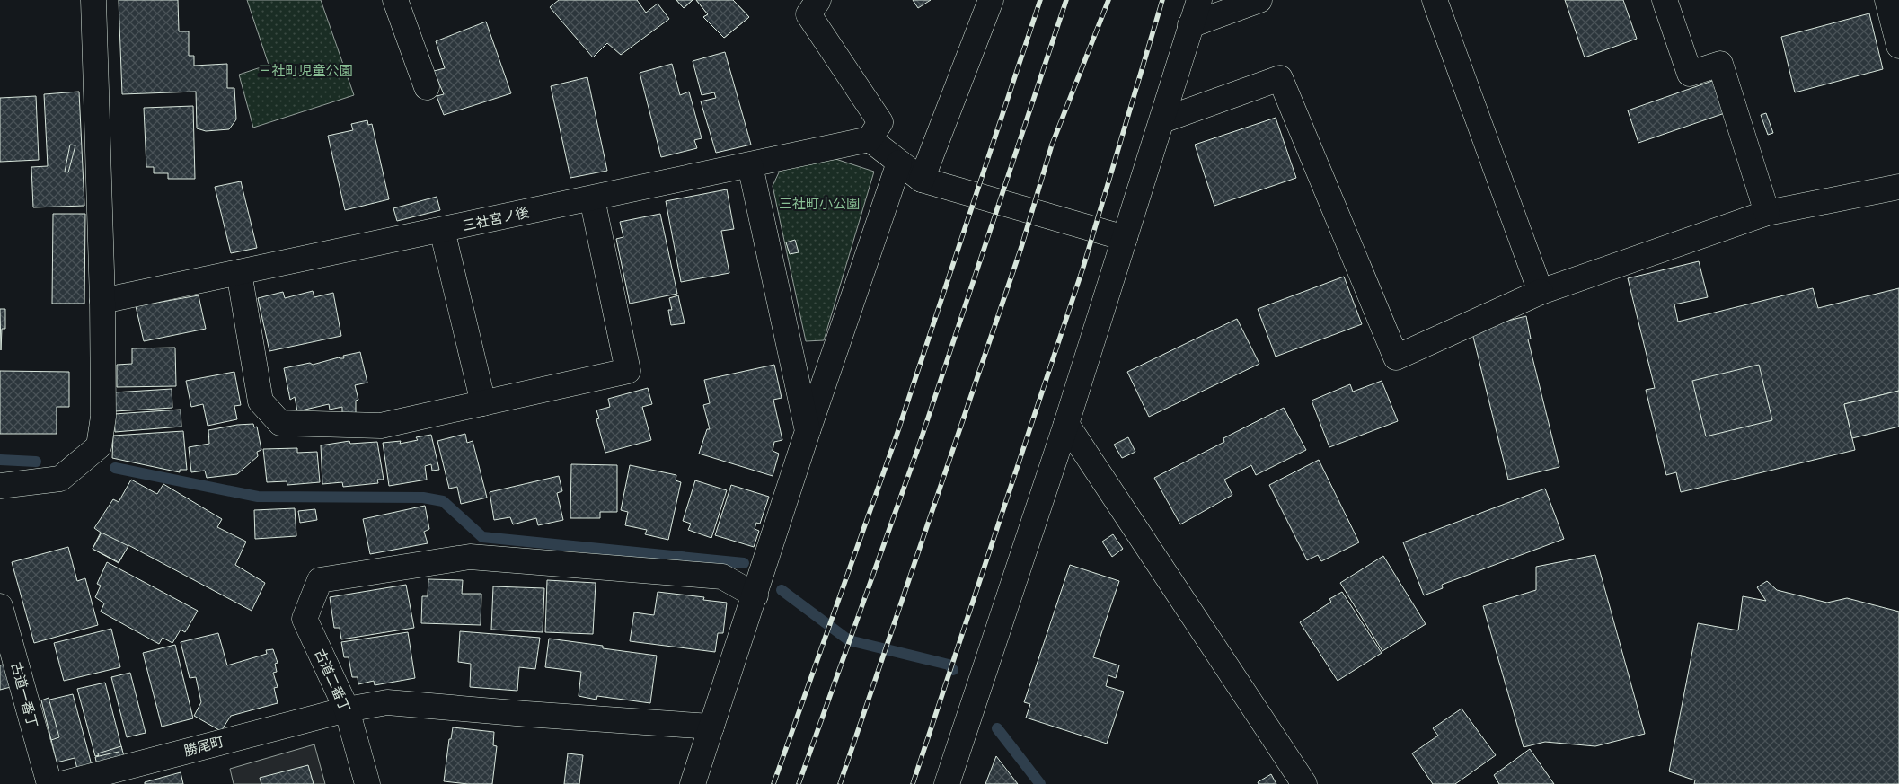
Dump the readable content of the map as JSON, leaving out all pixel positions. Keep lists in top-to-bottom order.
{
  "streets": {
    "street": [
      "三社宮ノ後",
      "古道二番丁",
      "古道一番丁",
      "勝尾町"
    ]
  },
  "crossings": [
    ["古道二番丁", "勝尾町"]
  ],
  "parks": ["三社町児童公園", "三社町小公園"]
}
